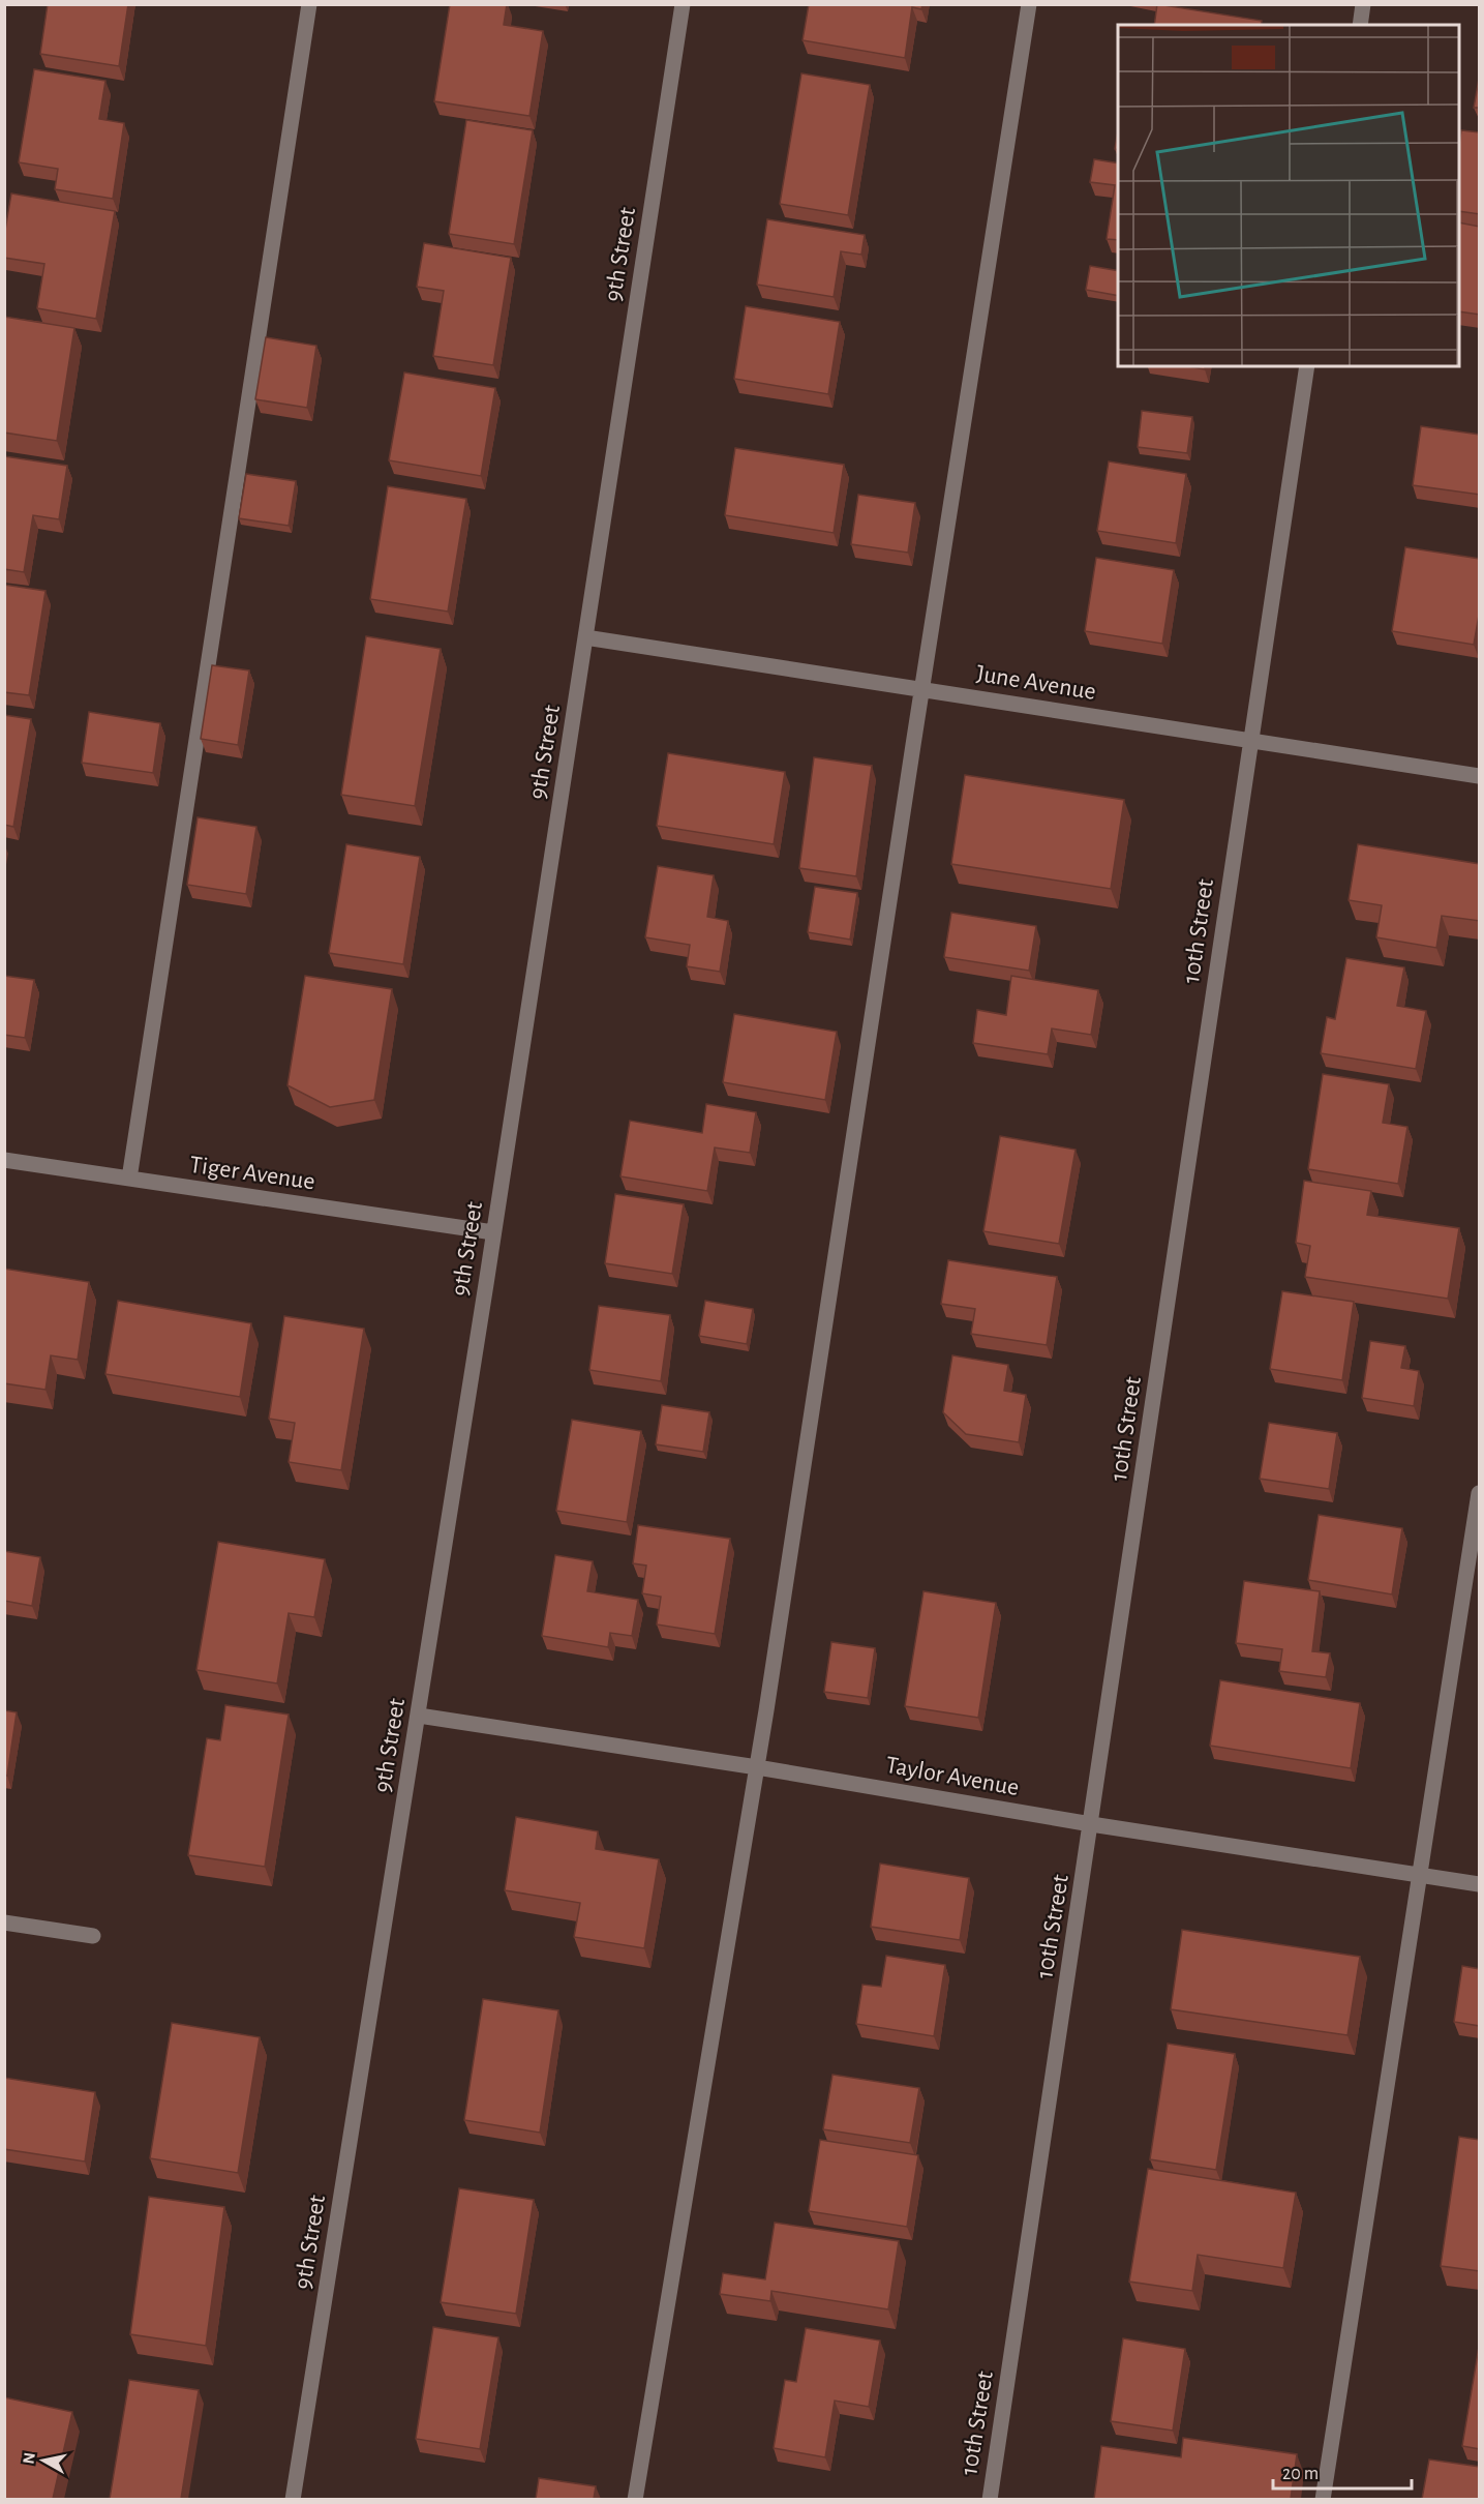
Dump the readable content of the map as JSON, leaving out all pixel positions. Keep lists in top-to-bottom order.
{
  "streets": {
    "street": [
      "9th Street",
      "June Avenue",
      "10th Street",
      "Tiger Avenue",
      "Taylor Avenue"
    ]
  },
  "crossings": [
    ["9th Street", "June Avenue"],
    ["9th Street", "Tiger Avenue"],
    ["9th Street", "Taylor Avenue"],
    ["June Avenue", "10th Street"],
    ["10th Street", "Taylor Avenue"]
  ],
  "scale_bar": "20 m",
  "north": "left"
}
